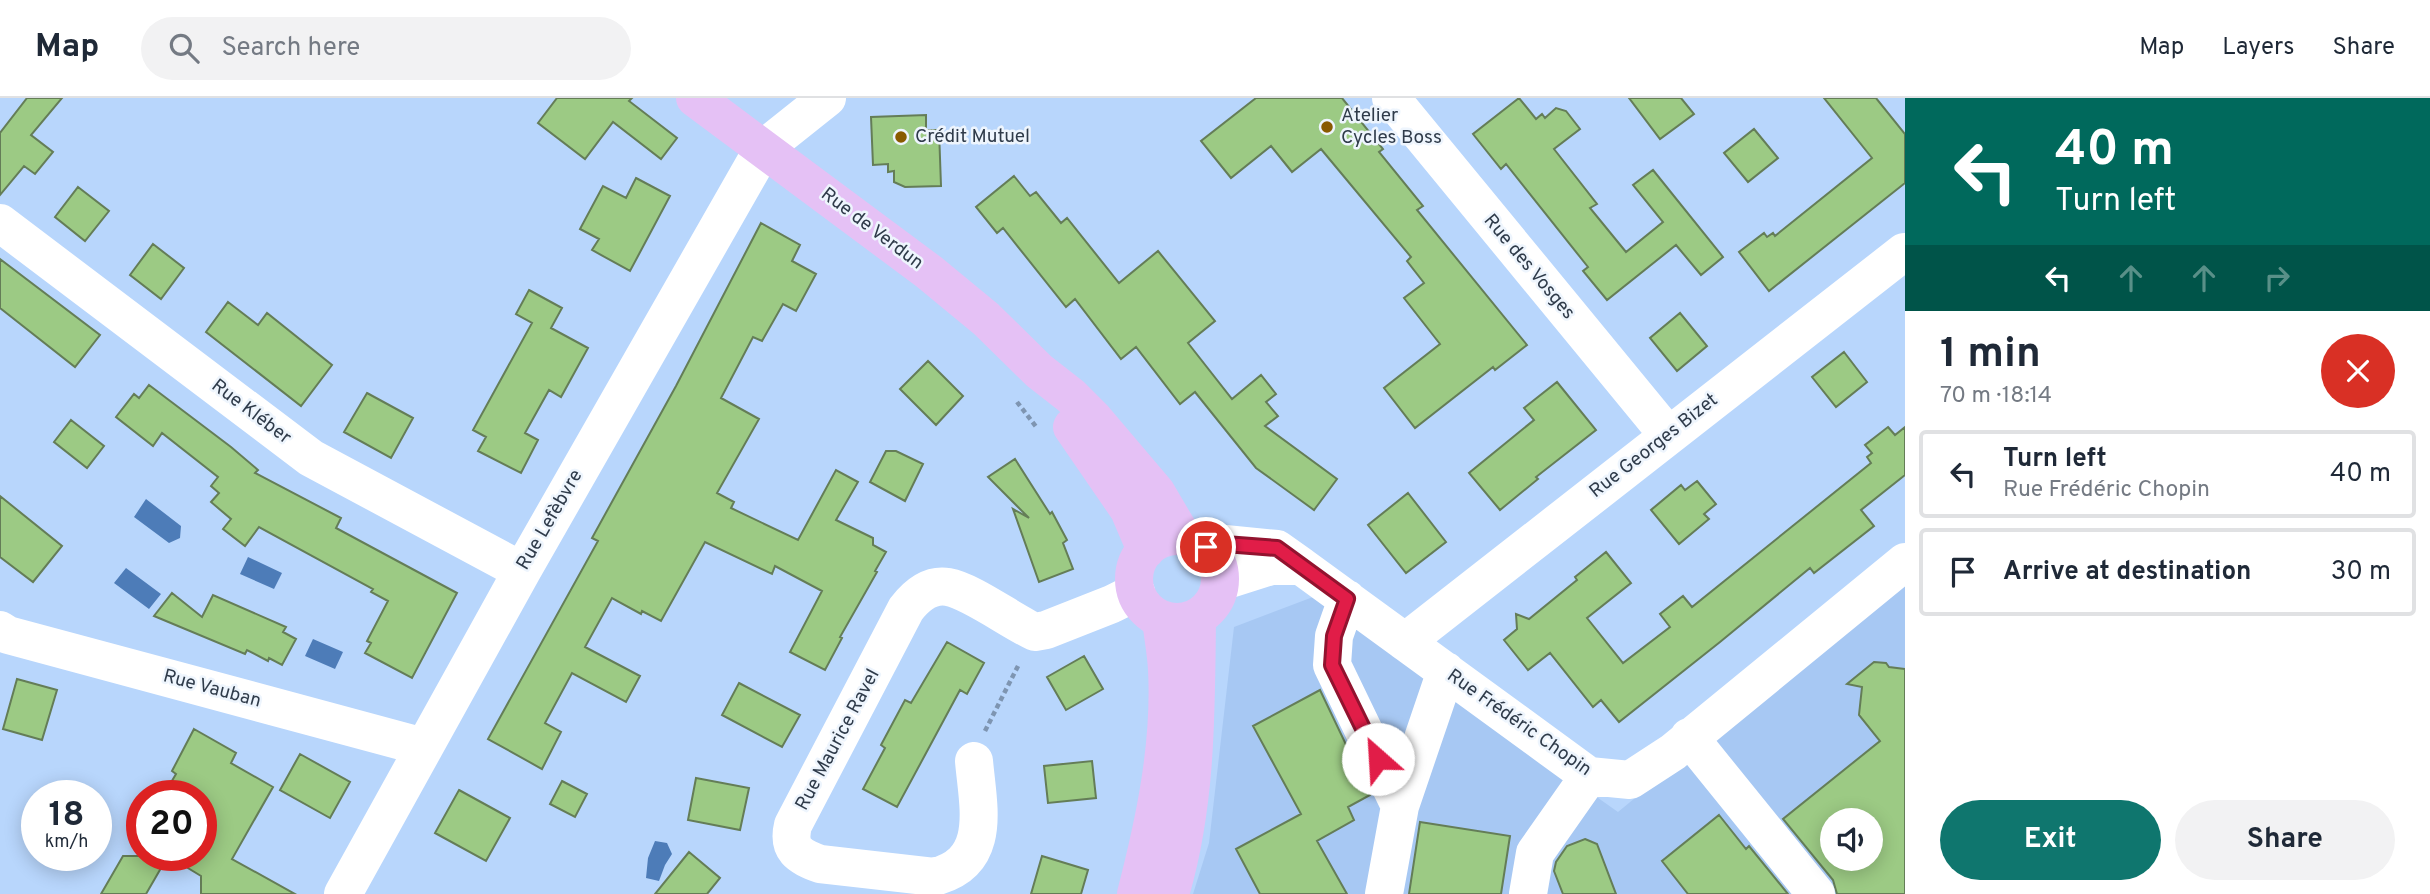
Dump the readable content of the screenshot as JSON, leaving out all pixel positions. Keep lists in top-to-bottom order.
{
  "streets": {
    "main road": ["Rue de Verdun"],
    "street": [
      "Rue des Vosges",
      "Rue Kléber",
      "Rue Georges Bizet",
      "Rue Lefèbvre",
      "Rue Vauban",
      "Rue Frédéric Chopin",
      "Rue Maurice Ravel"
    ]
  },
  "crossings": [
    ["Rue de Verdun", "Rue Lefèbvre"],
    ["Rue de Verdun", "Rue Frédéric Chopin"],
    ["Rue des Vosges", "Rue Georges Bizet"],
    ["Rue Kléber", "Rue Lefèbvre"],
    ["Rue Georges Bizet", "Rue Frédéric Chopin"],
    ["Rue Lefèbvre", "Rue Vauban"]
  ],
  "places": ["Atelier Cycles Boss", "Crédit Mutuel"],
  "page": {
    "header": "Map",
    "search": "Search here",
    "nav": ["Map", "Layers", "Share"],
    "turn": ["40 m", "Turn left"],
    "heading": ["1 min", "70 m · 18:14"],
    "list": [
      {
        "name": "Turn left",
        "note": "Rue Frédéric Chopin",
        "value": "40 m"
      },
      {
        "name": "Arrive at destination",
        "value": "30 m"
      }
    ],
    "speed": "18 km/h",
    "limit": "20",
    "buttons": ["Exit", "Share"]
  }
}
